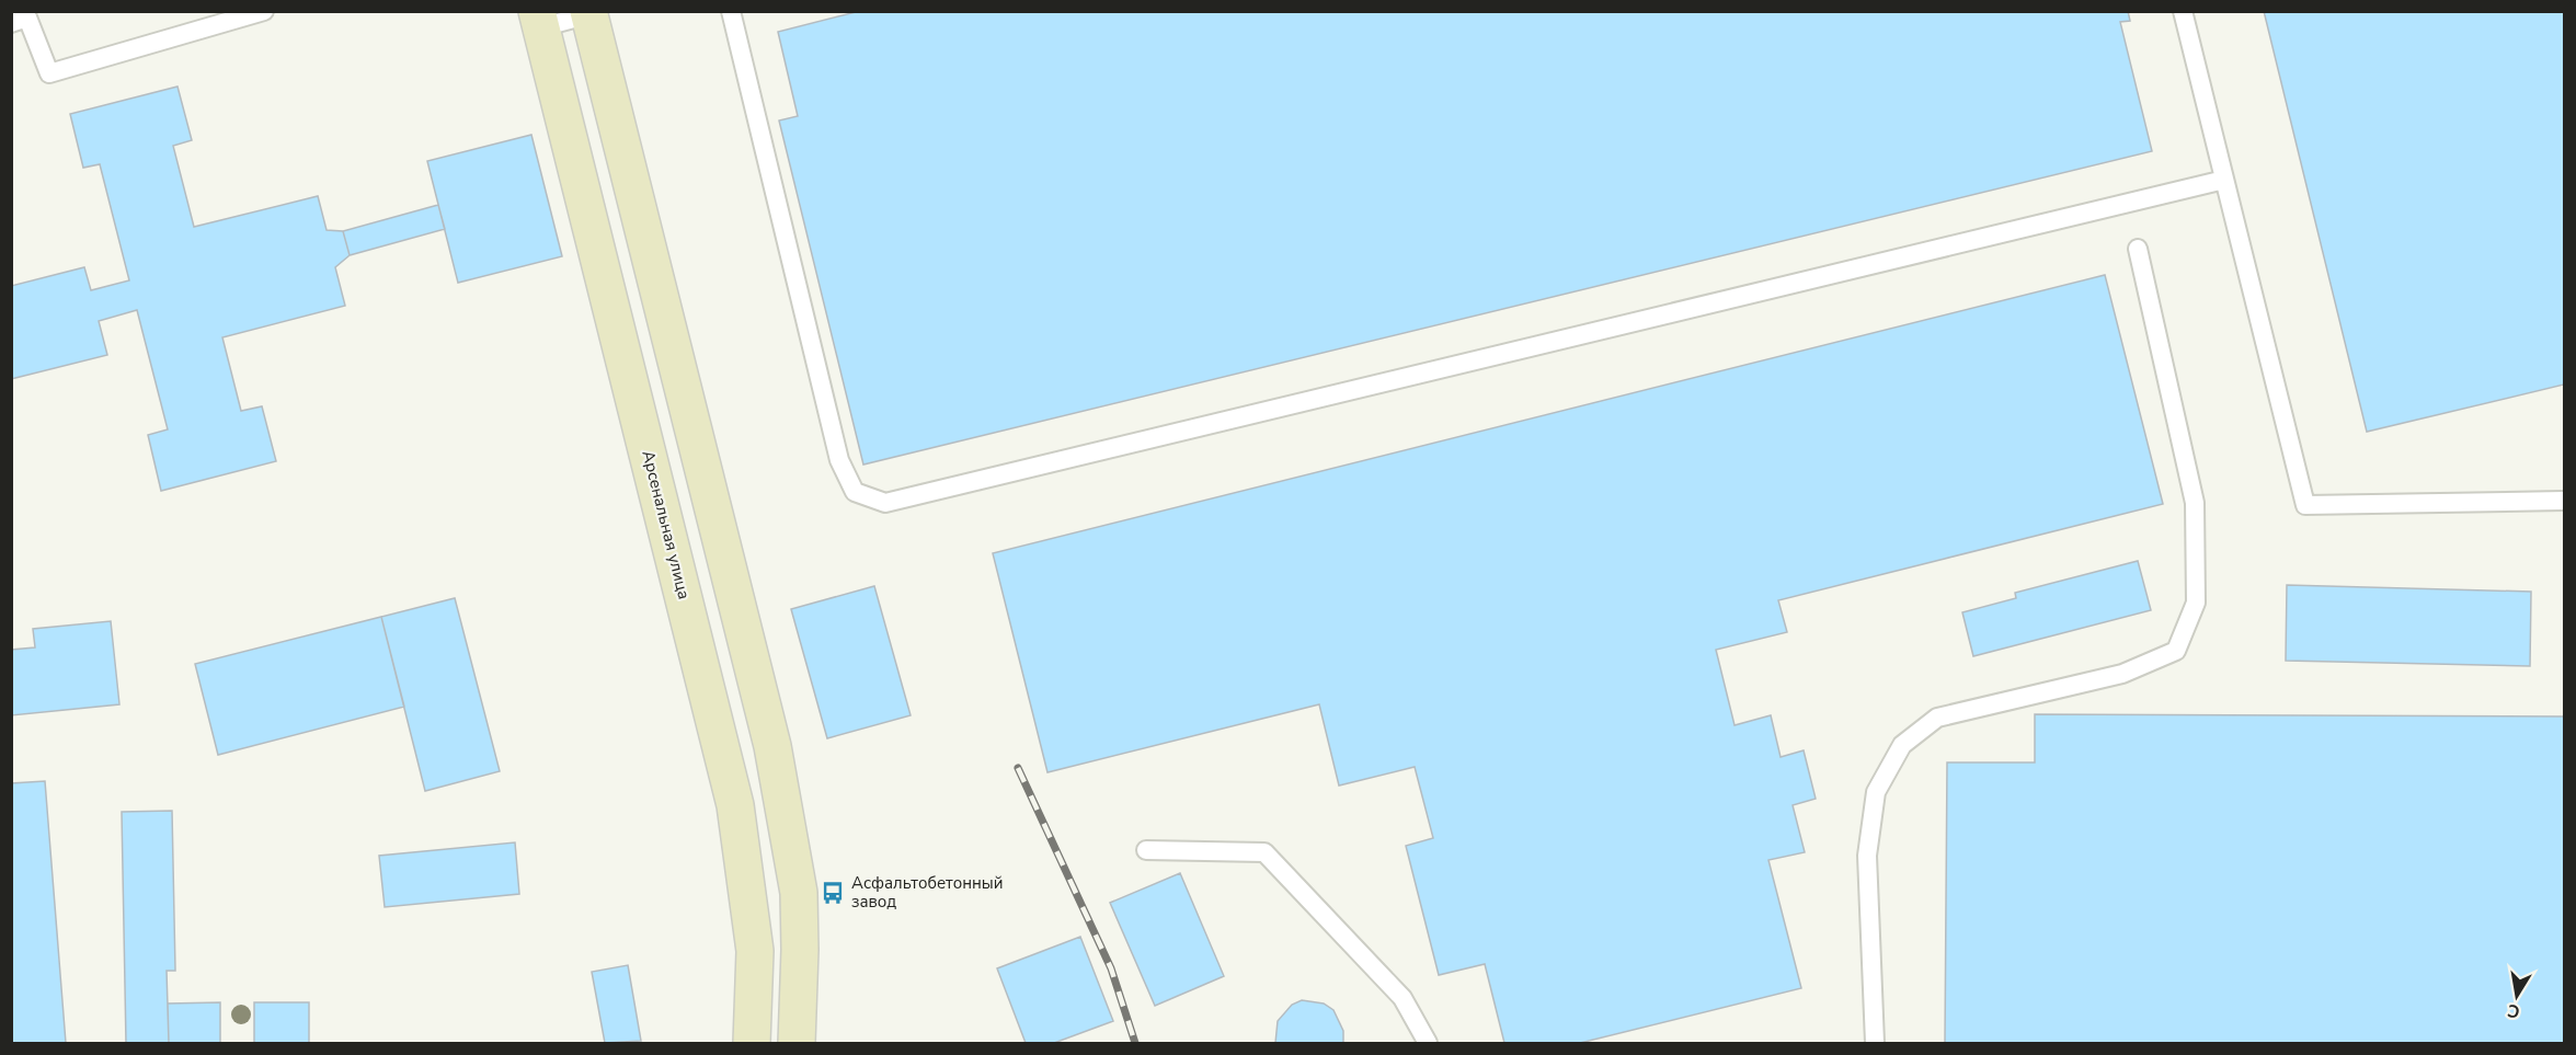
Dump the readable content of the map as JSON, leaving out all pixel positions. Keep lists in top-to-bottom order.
{
  "streets": {
    "street": ["Арсенальная улица"]
  },
  "places": {
    "bus stop": ["Асфальтобетонный завод"]
  },
  "north": "bottom"
}
